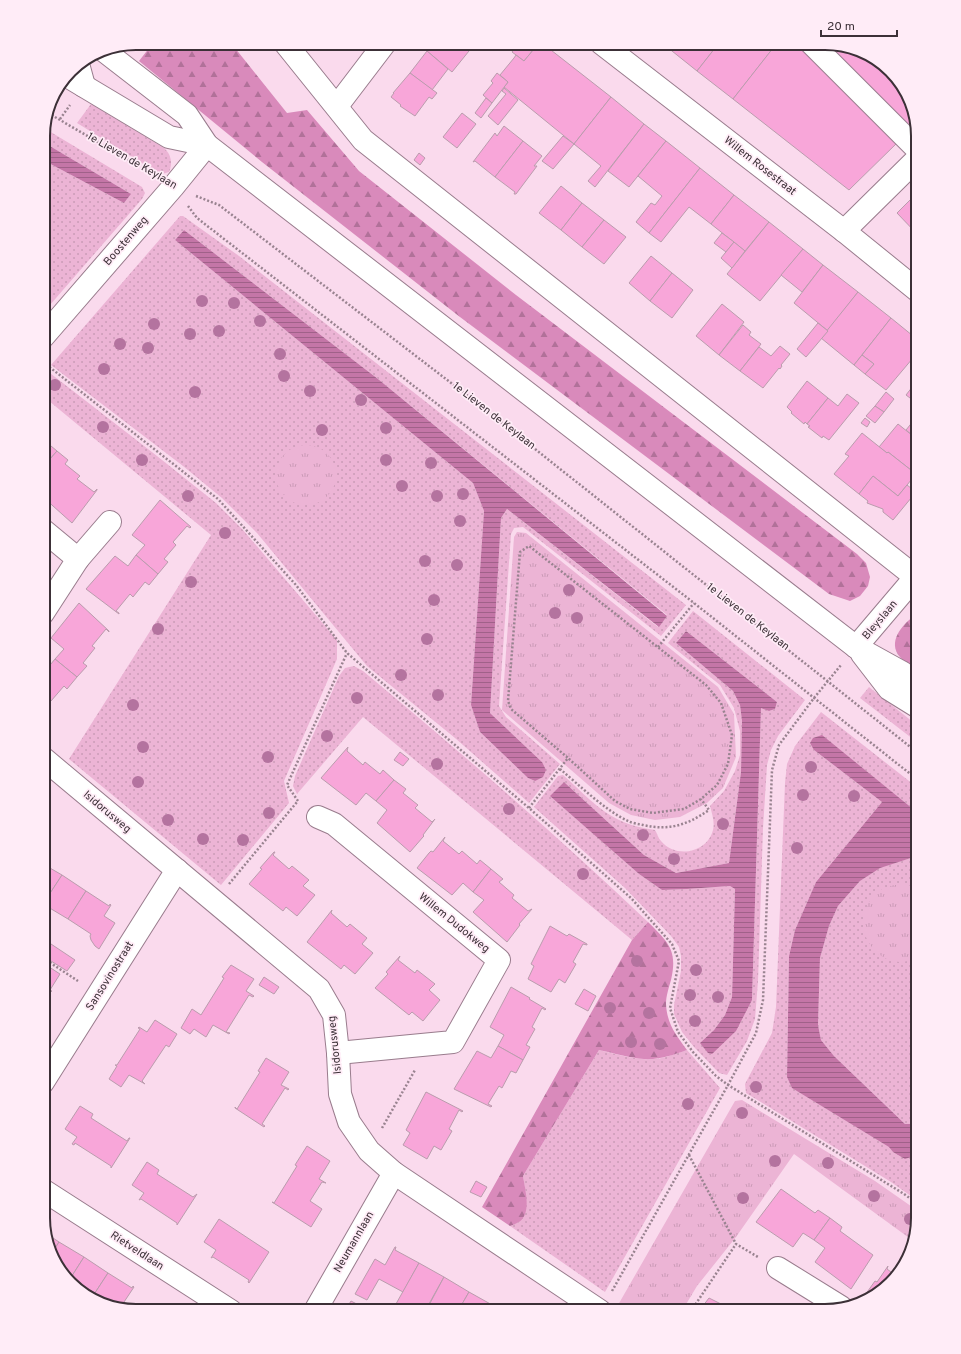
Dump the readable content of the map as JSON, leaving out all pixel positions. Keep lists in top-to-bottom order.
{
  "streets": {
    "street": [
      "Willem Rosestraat",
      "Boostenweg",
      "Bleyslaan",
      "Isidorusweg",
      "Willem Dudokweg",
      "Sansovinostraat",
      "Neumannlaan",
      "Rietveldlaan"
    ],
    "path": ["1e Lieven de Keylaan"]
  },
  "crossings": [
    ["1e Lieven de Keylaan", "Boostenweg"],
    ["Isidorusweg", "Willem Dudokweg"],
    ["Isidorusweg", "Sansovinostraat"],
    ["Isidorusweg", "Neumannlaan"]
  ],
  "scale_bar": "20 m"
}
